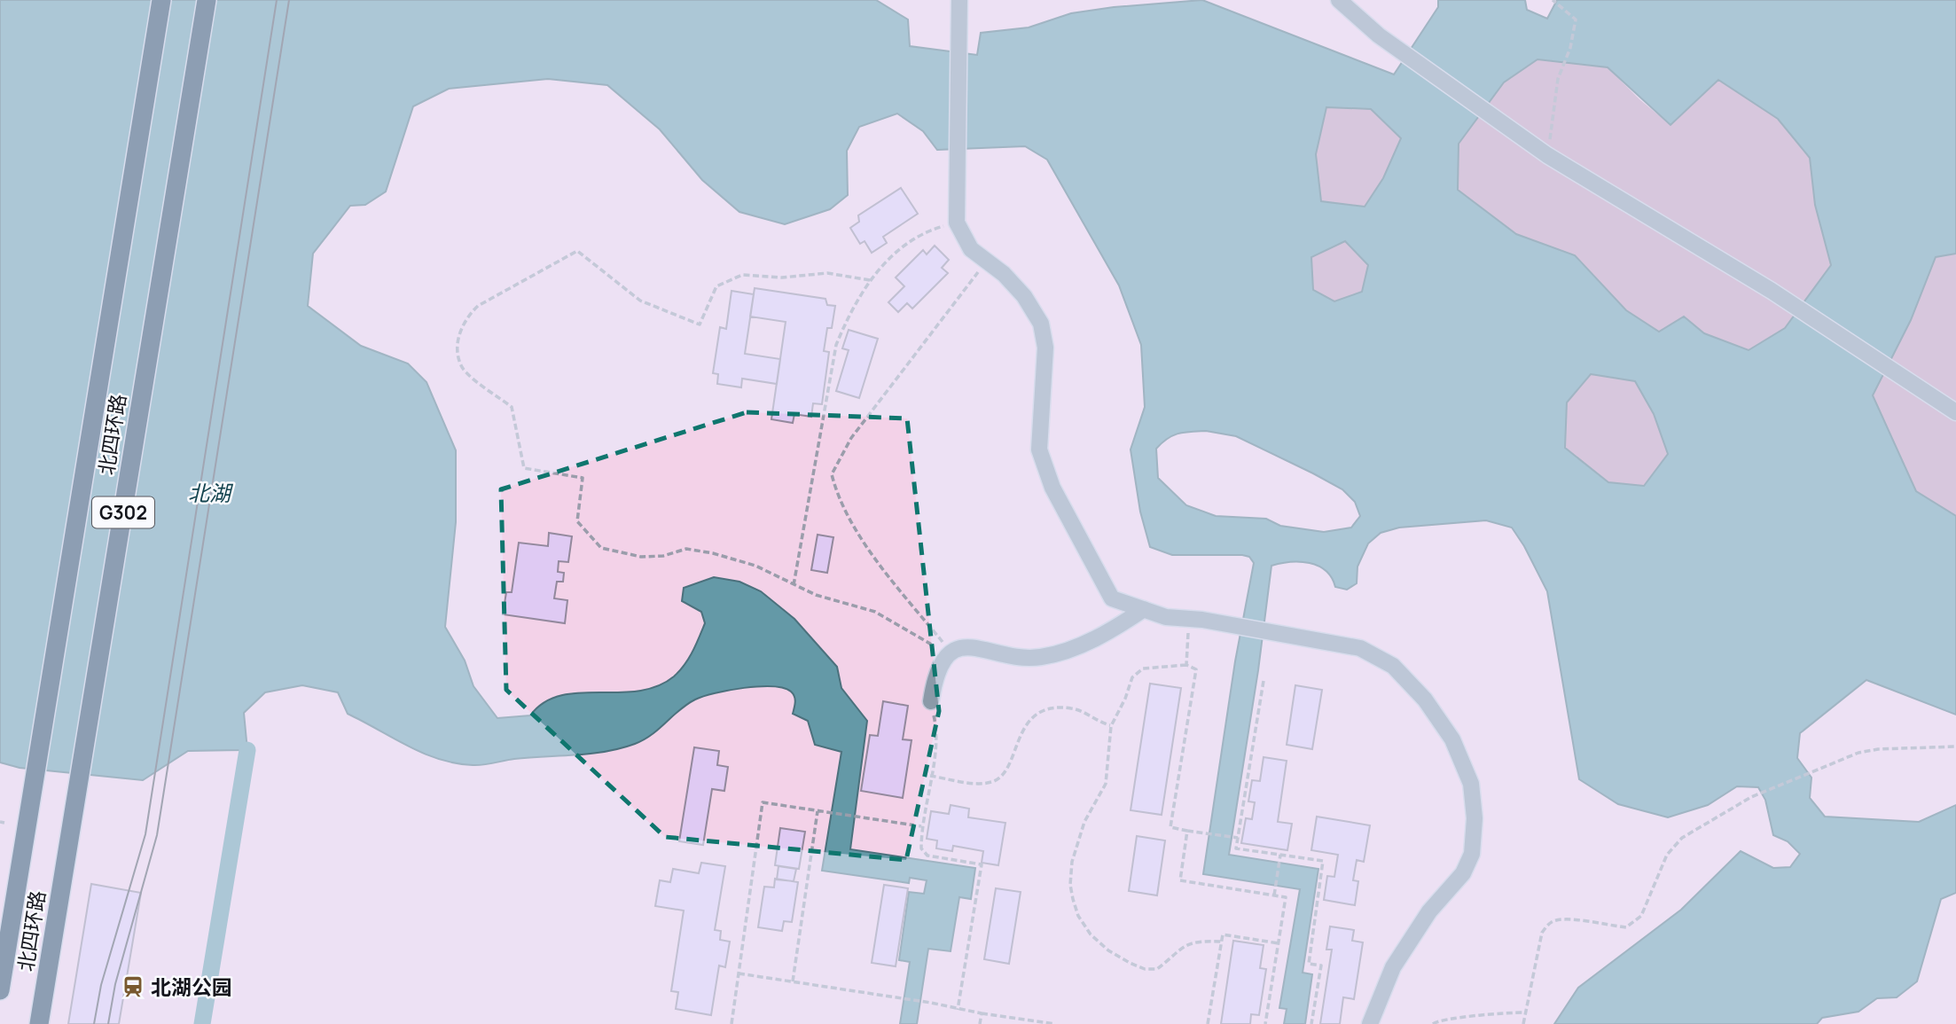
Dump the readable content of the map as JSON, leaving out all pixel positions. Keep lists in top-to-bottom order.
{
  "streets": {
    "highway": ["北四环路", "G302"]
  },
  "water": ["北湖"],
  "places": {
    "station": ["北湖公园"]
  }
}
